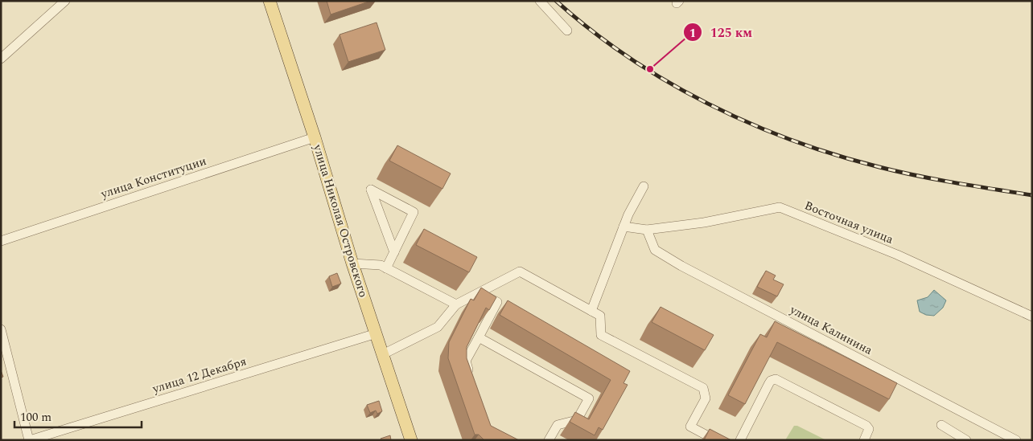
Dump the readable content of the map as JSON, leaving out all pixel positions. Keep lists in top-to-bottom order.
{
  "streets": {
    "main road": ["улица Николая Островского"],
    "street": [
      "улица Конституции",
      "Восточная улица",
      "улица Калинина",
      "улица 12 Декабря"
    ]
  },
  "crossings": [
    ["улица Конституции", "улица Николая Островского"],
    ["улица Николая Островского", "улица 12 Декабря"],
    ["Восточная улица", "улица Калинина"]
  ],
  "places": ["125 км"],
  "scale_bar": "100 m"
}
